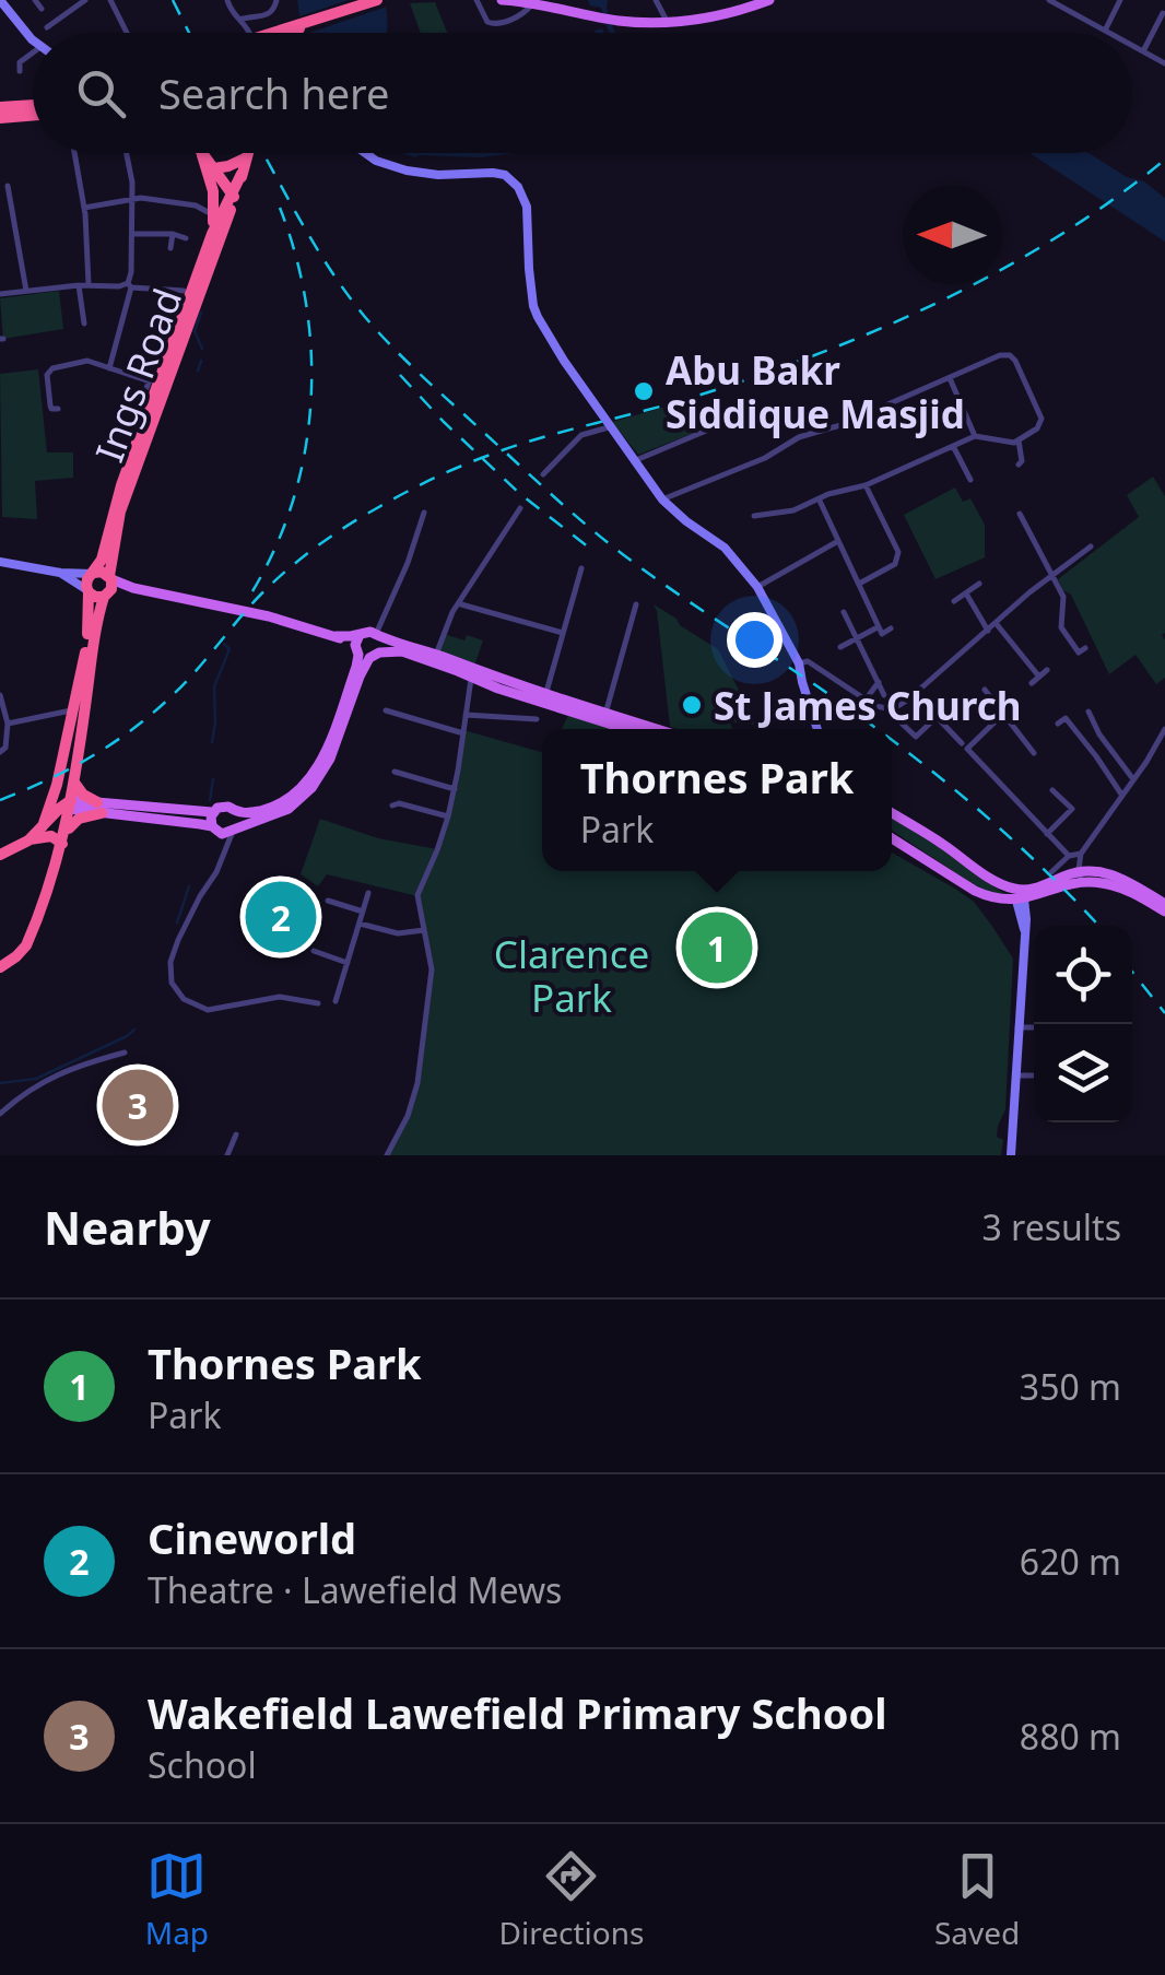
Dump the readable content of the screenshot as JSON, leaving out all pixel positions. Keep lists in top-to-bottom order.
{
  "streets": {
    "highway": ["Ings Road"]
  },
  "parks": ["Clarence Park"],
  "places": ["Abu Bakr Siddique Masjid", "St James Church"],
  "north": "left",
  "page": {
    "search": "Search here",
    "popup": ["Thornes Park", "Park"],
    "pins": ["2", "1", "3"],
    "heading": ["Nearby", "3 results"],
    "list": [
      {
        "mark": "1",
        "name": "Thornes Park",
        "note": "Park",
        "value": "350 m"
      },
      {
        "mark": "2",
        "name": "Cineworld",
        "note": "Theatre · Lawefield Mews",
        "value": "620 m"
      },
      {
        "mark": "3",
        "name": "Wakefield Lawefield Primary School",
        "note": "School",
        "value": "880 m"
      }
    ],
    "nav": ["Map", "Directions", "Saved"]
  }
}
